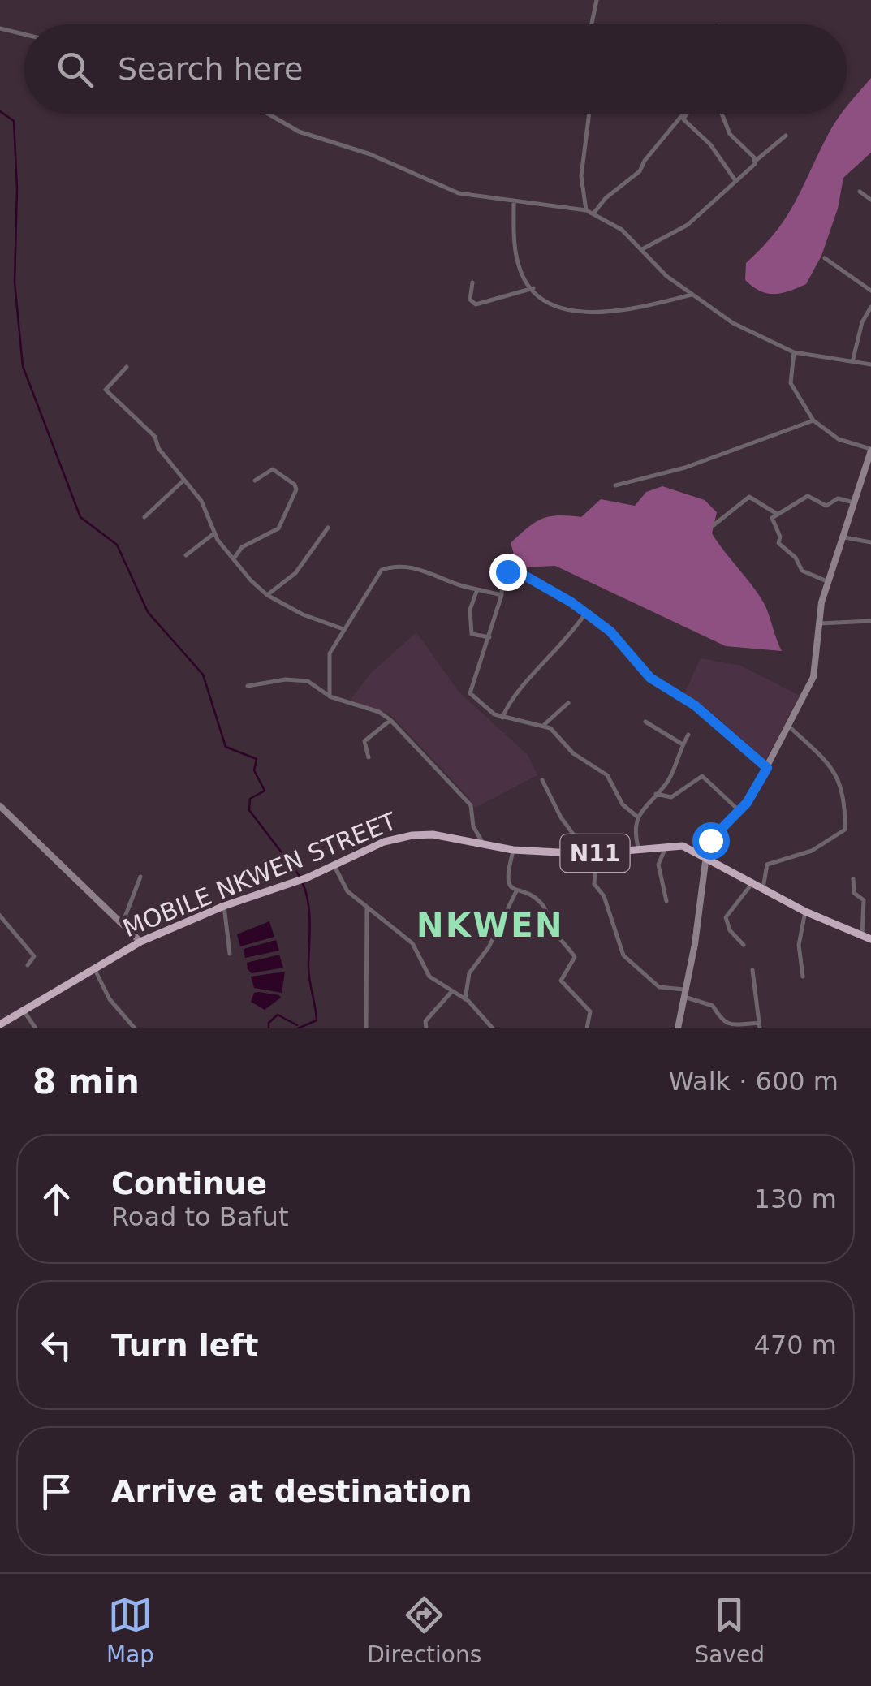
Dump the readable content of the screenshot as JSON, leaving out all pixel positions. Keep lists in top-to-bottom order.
{
  "streets": {
    "highway": ["N11", "MOBILE NKWEN STREET"]
  },
  "districts": ["NKWEN"],
  "page": {
    "search": "Search here",
    "heading": ["8 min", "Walk · 600 m"],
    "list": [
      ["Continue", "Road to Bafut", "130 m"],
      ["Turn left", "470 m"],
      "Arrive at destination"
    ],
    "nav": ["Map", "Directions", "Saved"]
  }
}
